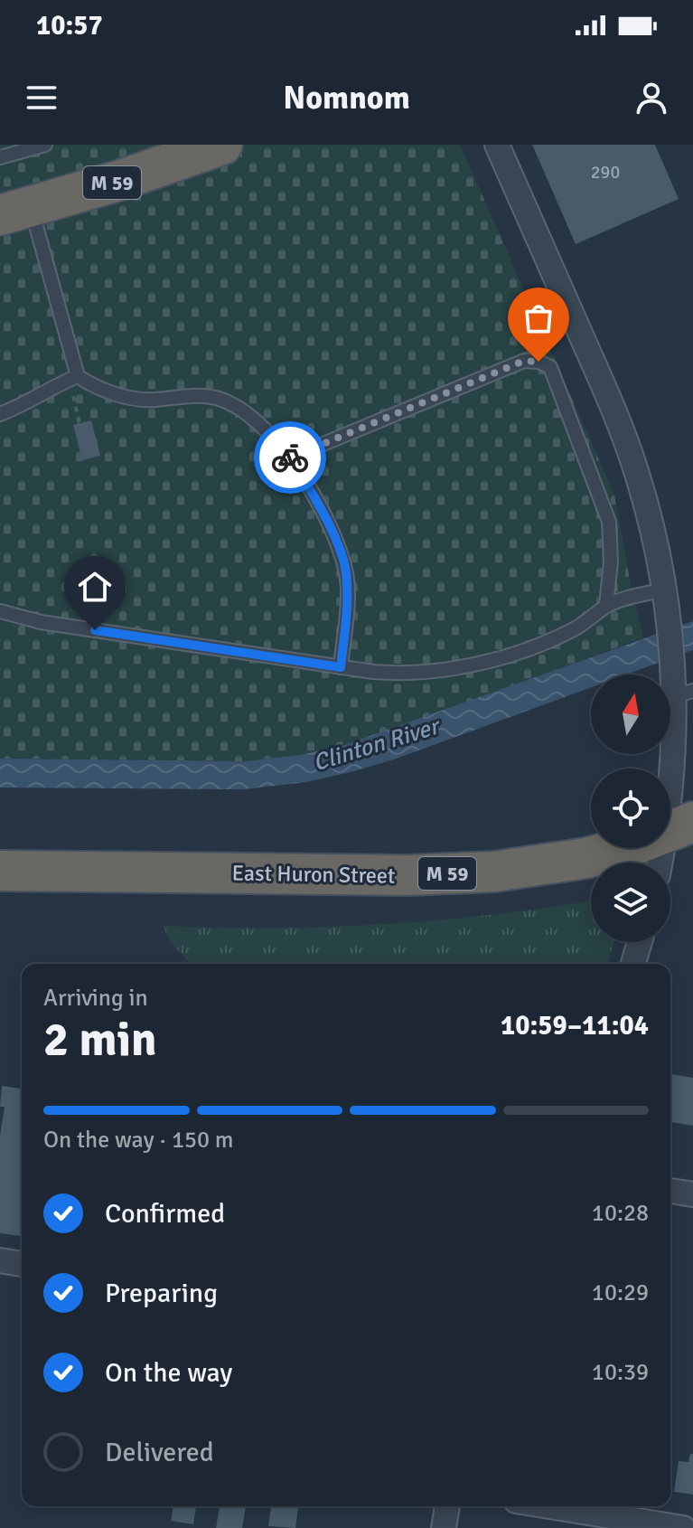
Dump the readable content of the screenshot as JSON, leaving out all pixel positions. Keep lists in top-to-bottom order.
{
  "streets": {
    "highway": ["M 59", "East Huron Street"]
  },
  "water": ["Clinton River"],
  "house_numbers": ["290"],
  "north": "top",
  "page": {
    "status": "10:57",
    "header": "Nomnom",
    "heading": ["2 min", "Arriving in", "10:59–11:04"],
    "bar": "On the way · 150 m",
    "list": [
      ["Confirmed", "10:28"],
      ["Preparing", "10:29"],
      ["On the way", "10:39"],
      "Delivered"
    ]
  }
}
